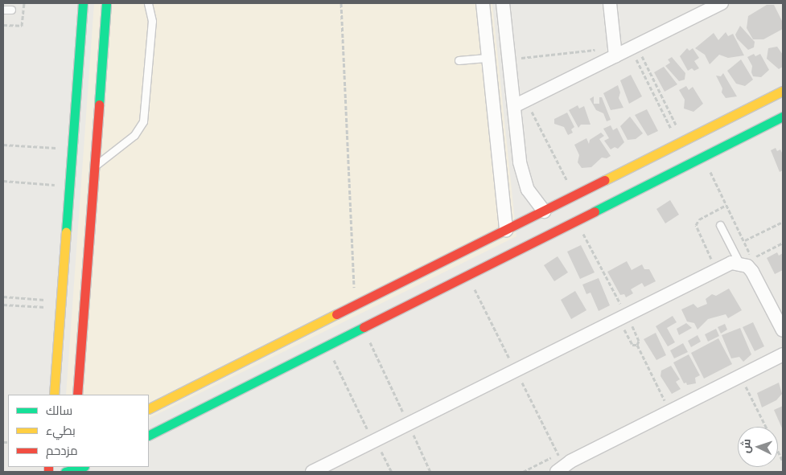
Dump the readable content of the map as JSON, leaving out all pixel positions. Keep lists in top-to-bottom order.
{
  "legend": ["سالك", "بطيء", "مزدحم"],
  "north": "left"
}
